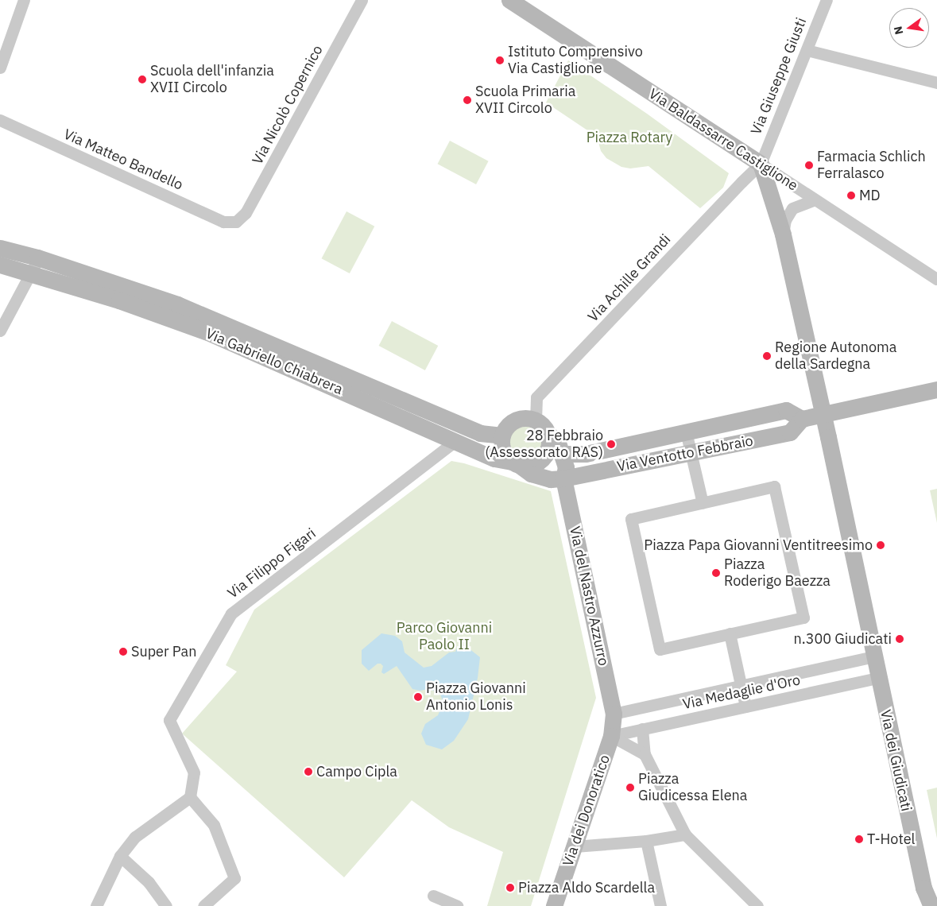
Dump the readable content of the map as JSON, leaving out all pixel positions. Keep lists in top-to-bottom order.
{
  "streets": {
    "street": [
      "Via Giuseppe Giusti",
      "Via Nicolò Copernico",
      "Via Baldassarre Castiglione",
      "Via Matteo Bandello",
      "Via Achille Grandi",
      "Via Gabriello Chiabrera",
      "Via Ventotto Febbraio",
      "Via Filippo Figari",
      "Via del Nastro Azzurro",
      "Via Medaglie d'Oro",
      "Via dei Giudicati",
      "Via dei Donoratico"
    ]
  },
  "crossings": [
    ["Via Giuseppe Giusti", "Via Baldassarre Castiglione"],
    ["Via Giuseppe Giusti", "Via Achille Grandi"],
    ["Via Nicolò Copernico", "Via Matteo Bandello"],
    ["Via Baldassarre Castiglione", "Via Achille Grandi"],
    ["Via Achille Grandi", "Via Gabriello Chiabrera"],
    ["Via Achille Grandi", "Via del Nastro Azzurro"],
    ["Via Gabriello Chiabrera", "Via Ventotto Febbraio"],
    ["Via Gabriello Chiabrera", "Via Filippo Figari"],
    ["Via Gabriello Chiabrera", "Via del Nastro Azzurro"],
    ["Via Ventotto Febbraio", "Via del Nastro Azzurro"],
    ["Via del Nastro Azzurro", "Via Medaglie d'Oro"],
    ["Via del Nastro Azzurro", "Via dei Donoratico"],
    ["Via Medaglie d'Oro", "Via dei Giudicati"],
    ["Via Medaglie d'Oro", "Via dei Donoratico"]
  ],
  "parks": ["Piazza Rotary", "Parco Giovanni Paolo II"],
  "places": [
    "Istituto Comprensivo Via Castiglione",
    "Scuola dell'infanzia XVII Circolo",
    "Scuola Primaria XVII Circolo",
    "Farmacia Schlich Ferralasco",
    "MD",
    "Regione Autonoma della Sardegna",
    "28 Febbraio (Assessorato RAS)",
    "Piazza Papa Giovanni Ventitreesimo",
    "Piazza Roderigo Baezza",
    "n.300 Giudicati",
    "Super Pan",
    "Piazza Giovanni Antonio Lonis",
    "Campo Cipla",
    "Piazza Giudicessa Elena",
    "T-Hotel",
    "Piazza Aldo Scardella"
  ],
  "north": "left"
}
